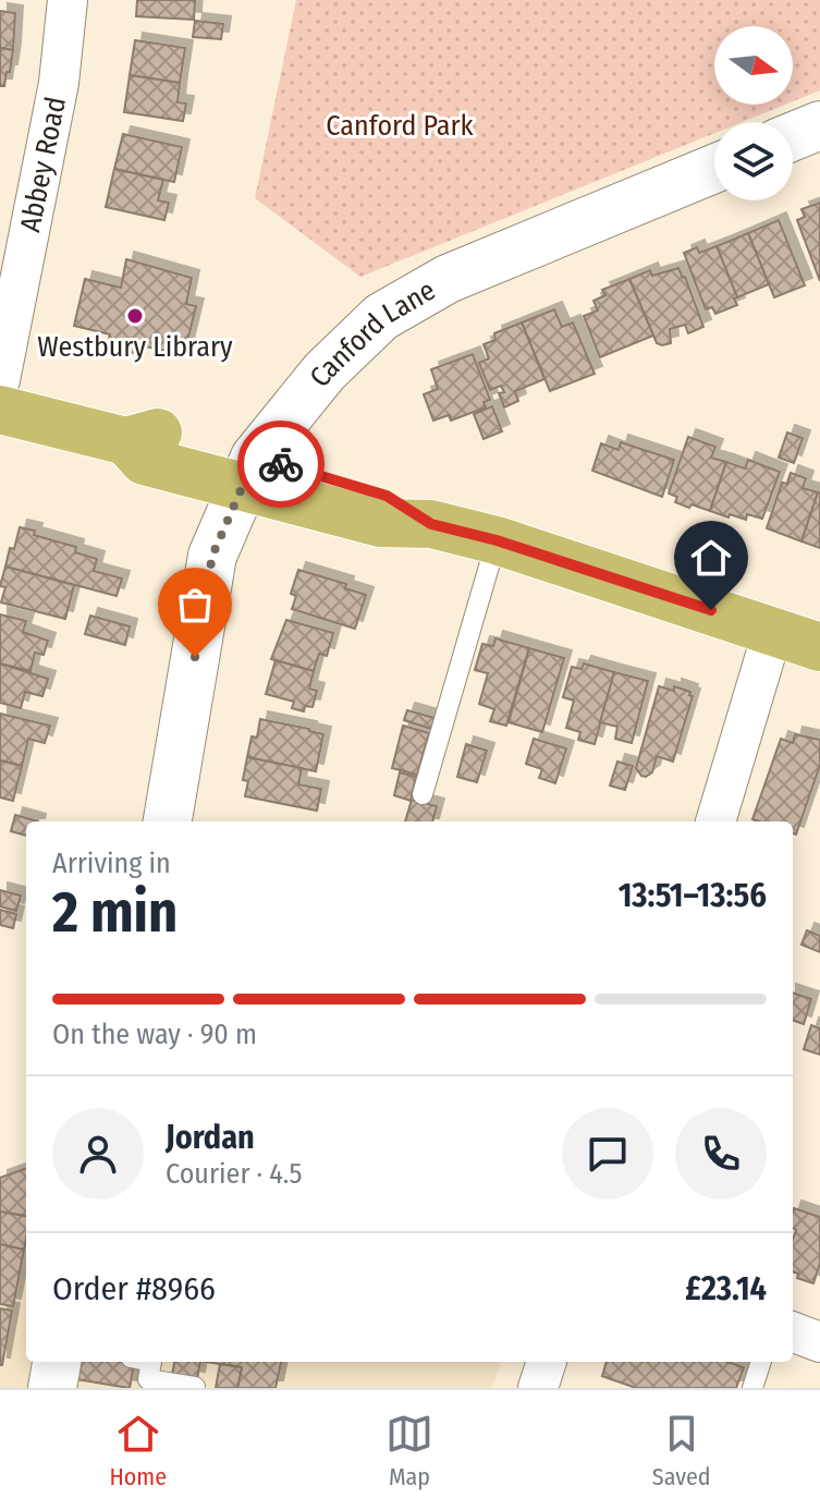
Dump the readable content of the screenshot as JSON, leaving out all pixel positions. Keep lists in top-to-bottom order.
{
  "streets": {
    "street": ["Abbey Road", "Canford Lane"]
  },
  "parks": ["Canford Park"],
  "places": ["Westbury Library"],
  "north": "right",
  "page": {
    "heading": ["2 min", "Arriving in", "13:51–13:56"],
    "panel": [
      "Jordan",
      "Courier · 4.5",
      "Order #8966",
      "£23.14"
    ],
    "bar": "On the way · 90 m",
    "tabs": ["Home", "Map", "Saved"]
  }
}
